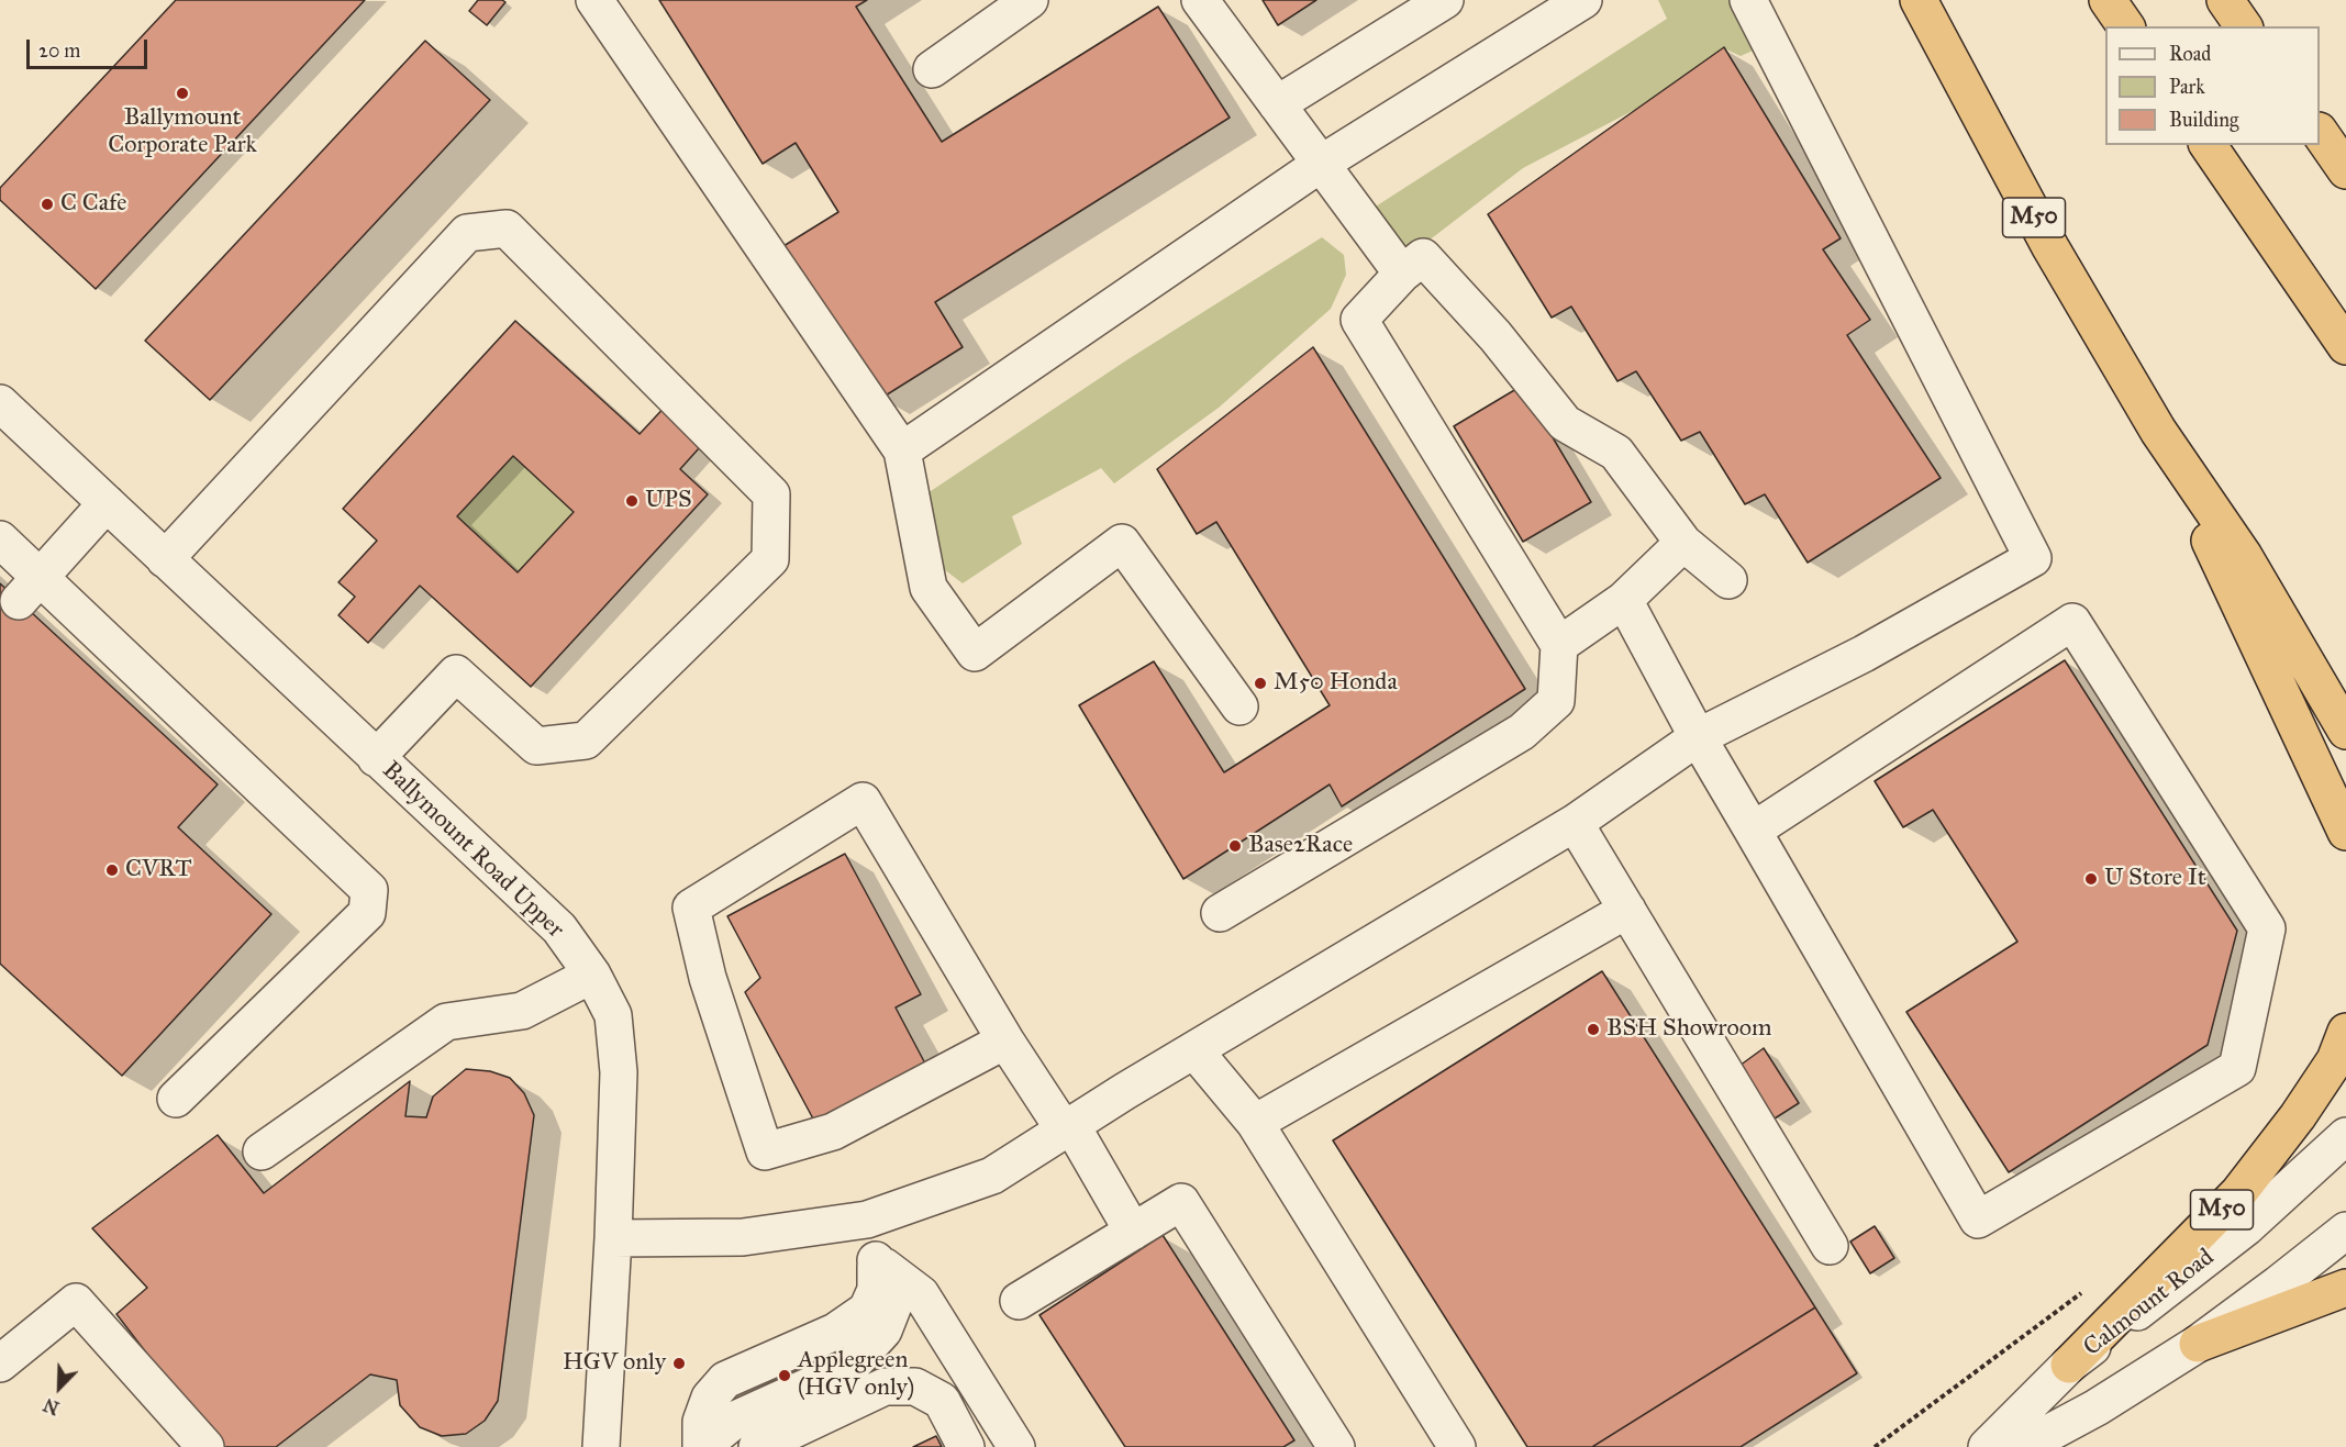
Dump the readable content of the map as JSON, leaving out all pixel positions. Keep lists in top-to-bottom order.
{
  "streets": {
    "highway": ["M50"],
    "street": ["Ballymount Road Upper", "Calmount Road"]
  },
  "crossings": [
    ["M50", "Calmount Road"]
  ],
  "places": [
    "Ballymount Corporate Park",
    "C Cafe",
    "UPS",
    "M50 Honda",
    "Base2Race",
    "CVRT",
    "U Store It",
    "BSH Showroom",
    "HGV only",
    "Applegreen (HGV only)"
  ],
  "legend": ["Road", "Park", "Building"],
  "scale_bar": "20 m",
  "north": "bottom left"
}
